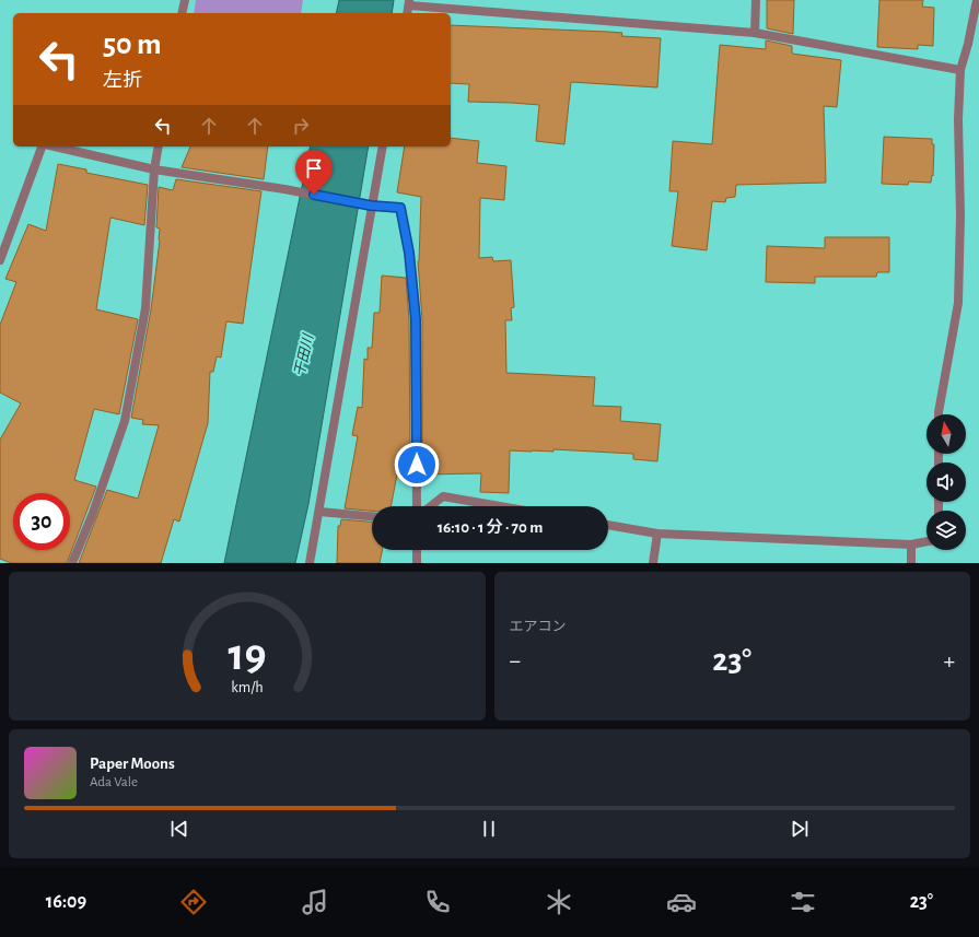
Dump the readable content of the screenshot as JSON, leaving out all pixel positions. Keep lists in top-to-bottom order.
{
  "water": ["干田川"],
  "north": "top",
  "page": {
    "turn": ["50 m", "左折"],
    "limit": "30",
    "trip": "16:10 · 1 分 · 70 m",
    "tile": "エアコン",
    "heat": ["−", "23°", "+"],
    "song": ["Paper Moons", "Ada Vale"],
    "tabs": ["16:09", "23°"],
    "gauge": ["19", "km/h"]
  }
}
